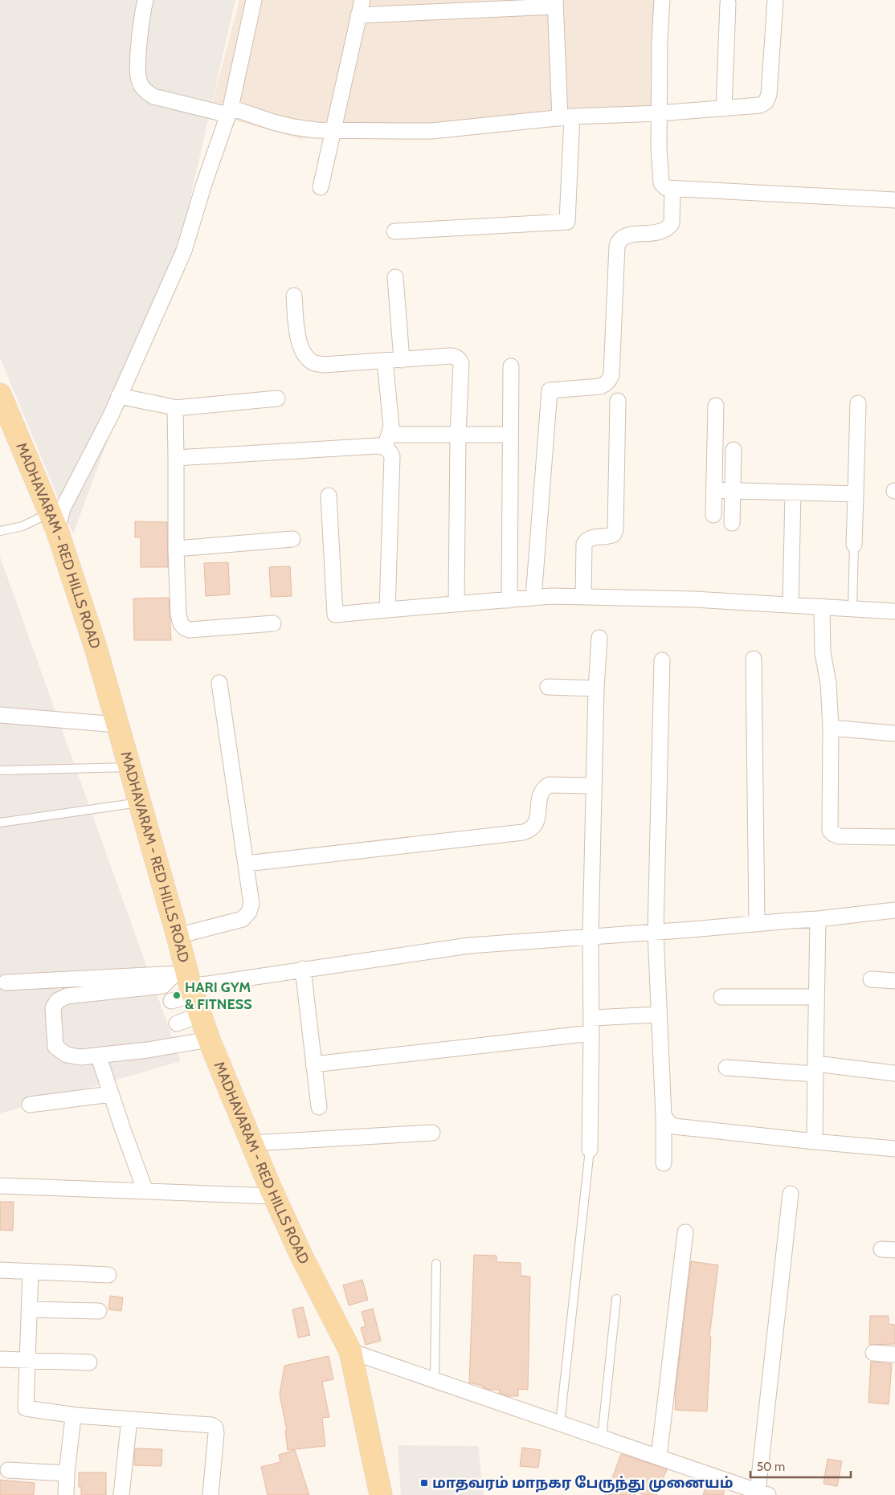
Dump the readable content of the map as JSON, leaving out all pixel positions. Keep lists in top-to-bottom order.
{
  "streets": {
    "main road": ["MADHAVARAM - RED HILLS ROAD"]
  },
  "places": {
    "other": ["HARI GYM & FITNESS"],
    "transit": ["மாதவரம் மாநகர பேருந்து முனையம்"]
  },
  "scale_bar": "50 m"
}
